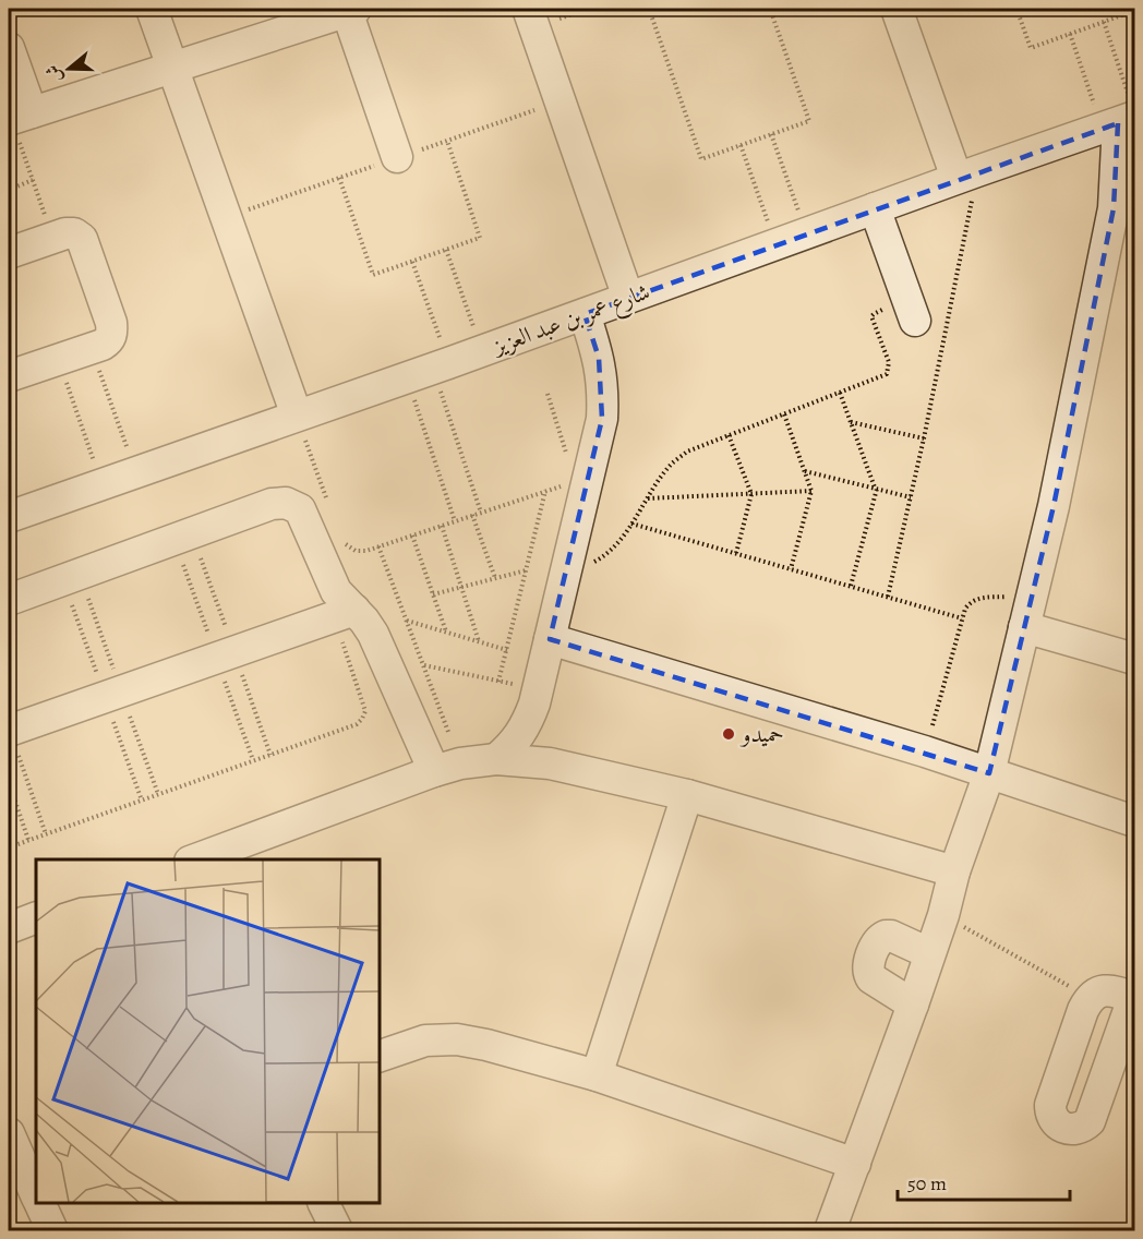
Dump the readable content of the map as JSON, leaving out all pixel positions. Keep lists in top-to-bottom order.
{
  "streets": {
    "street": ["شارع عمر بن عبد العزيز"]
  },
  "places": ["حميدو"],
  "scale_bar": "50 m",
  "north": "left"
}
